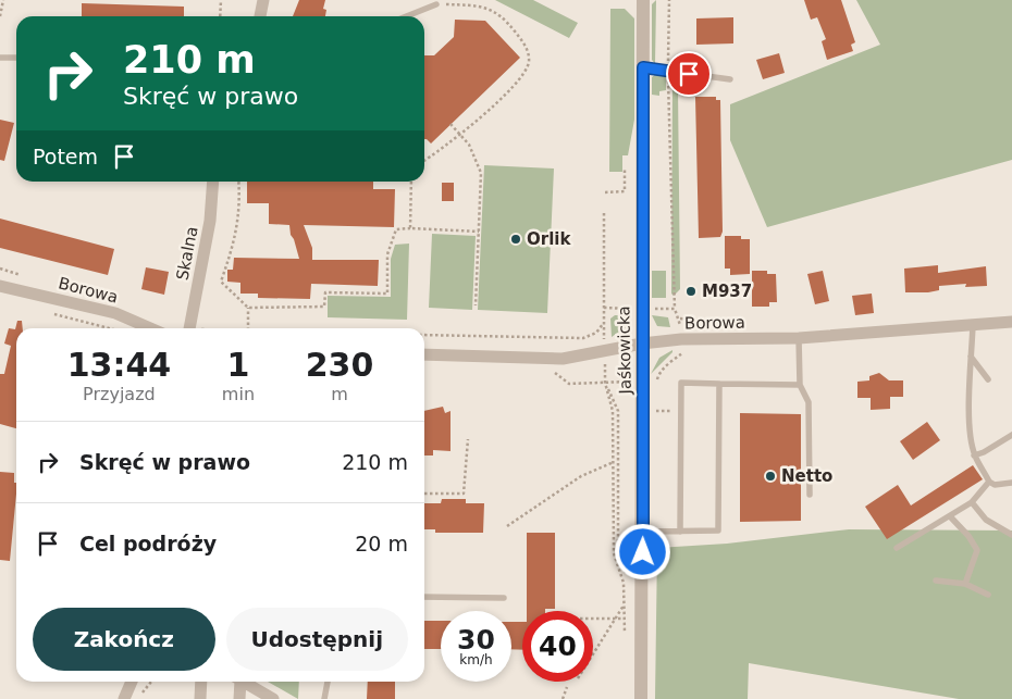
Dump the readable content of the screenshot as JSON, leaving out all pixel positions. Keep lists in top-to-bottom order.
{
  "streets": {
    "street": ["Skalna", "Borowa", "Jaśkowicka"]
  },
  "crossings": [
    ["Borowa", "Jaśkowicka"]
  ],
  "places": ["Orlik", "M937", "Netto"],
  "page": {
    "turn": ["210 m", "Skręć w prawo"],
    "then": "Potem",
    "eta": [
      "13:44",
      "Przyjazd",
      "1",
      "min",
      "230",
      "m"
    ],
    "list": [
      {
        "name": "Skręć w prawo",
        "value": "210 m"
      },
      {
        "name": "Cel podróży",
        "value": "20 m"
      }
    ],
    "buttons": ["Zakończ", "Udostępnij"],
    "speed": "30 km/h",
    "limit": "40"
  }
}
